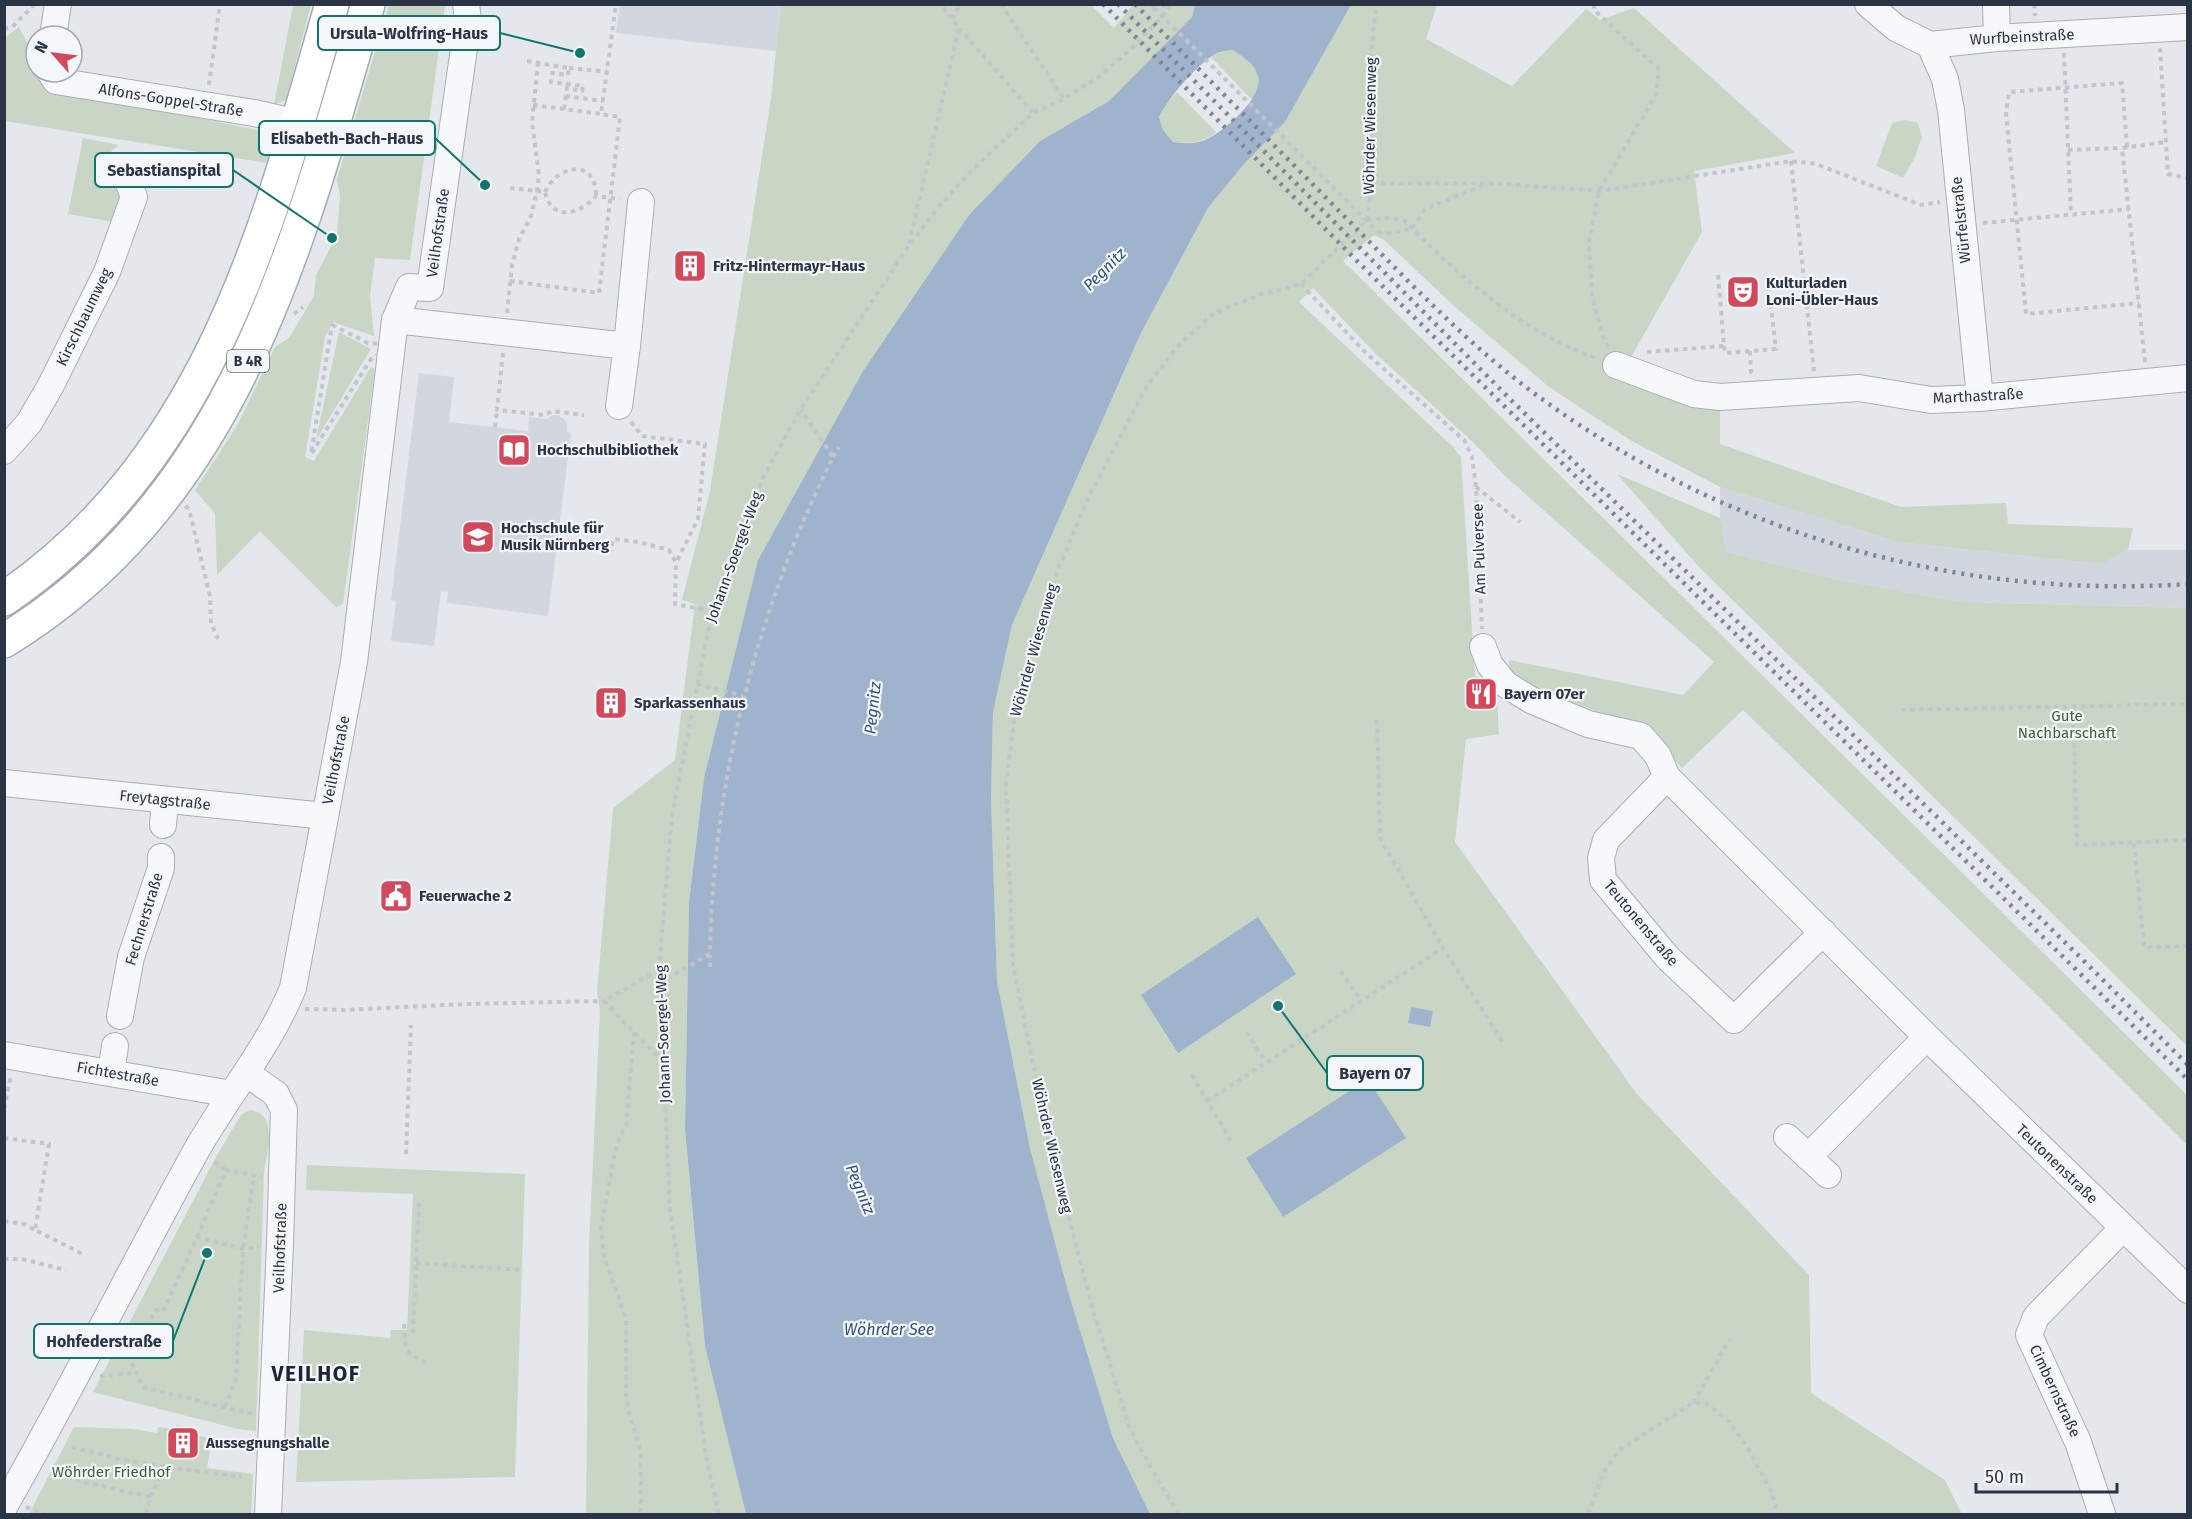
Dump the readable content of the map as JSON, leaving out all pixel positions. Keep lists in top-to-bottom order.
{
  "streets": {
    "main road": ["B 4R"],
    "street": [
      "Wurfbeinstraße",
      "Alfons-Goppel-Straße",
      "Würfelstraße",
      "Veilhofstraße",
      "Kirschbaumweg",
      "Marthastraße",
      "Freytagstraße",
      "Fechnerstraße",
      "Teutonenstraße",
      "Fichtestraße",
      "Cimbernstraße"
    ],
    "path": ["Wöhrder Wiesenweg", "Am Pulversee", "Johann-Soergel-Weg"]
  },
  "crossings": [
    ["Wurfbeinstraße", "Würfelstraße"],
    ["Alfons-Goppel-Straße", "B 4R"],
    ["Wöhrder Wiesenweg", "Am Pulversee"],
    ["Würfelstraße", "Marthastraße"],
    ["Veilhofstraße", "Freytagstraße"],
    ["Veilhofstraße", "Fichtestraße"],
    ["Teutonenstraße", "Cimbernstraße"]
  ],
  "districts": ["VEILHOF"],
  "water": ["Pegnitz", "Wöhrder See"],
  "parks": ["Gute Nachbarschaft", "Wöhrder Friedhof"],
  "places": {
    "other": [
      "Ursula-Wolfring-Haus",
      "Elisabeth-Bach-Haus",
      "Sebastianspital",
      "Bayern 07",
      "Hohfederstraße"
    ],
    "building": ["Fritz-Hintermayr-Haus", "Sparkassenhaus", "Aussegnungshalle"],
    "theatre": ["Kulturladen Loni-Übler-Haus"],
    "library": ["Hochschulbibliothek"],
    "school or university": ["Hochschule für Musik Nürnberg"],
    "restaurant": ["Bayern 07er"],
    "public building": ["Feuerwache 2"]
  },
  "scale_bar": "50 m",
  "north": "top left"
}
